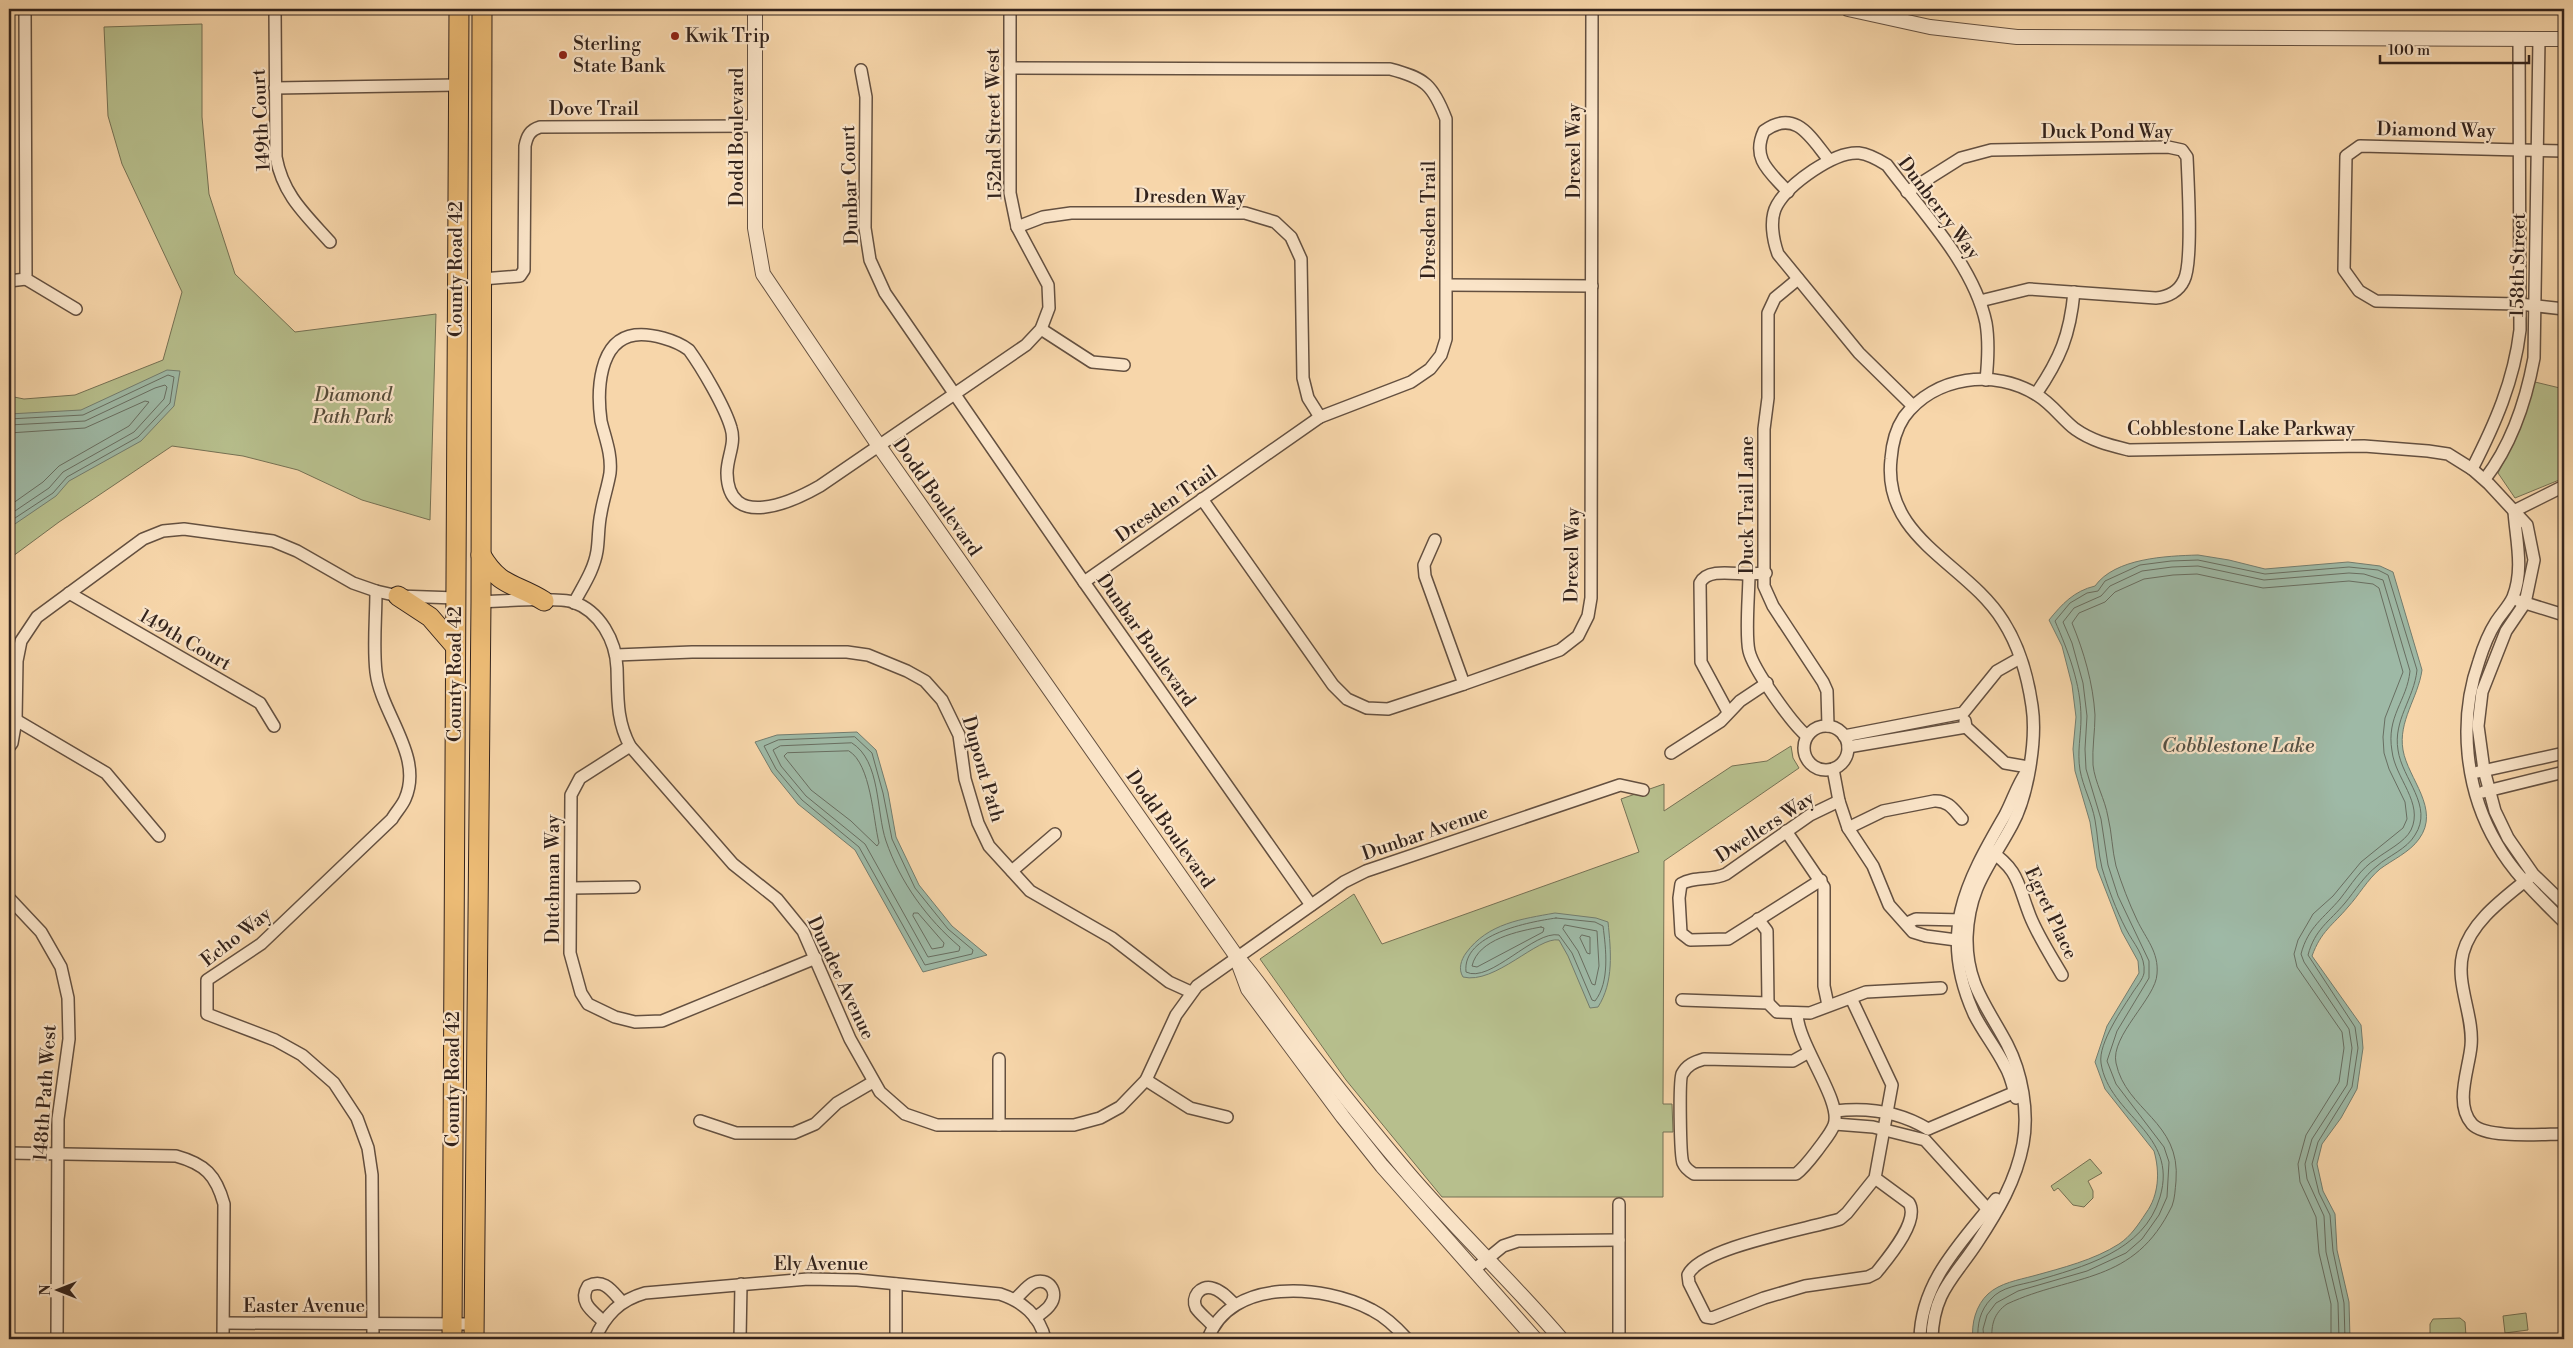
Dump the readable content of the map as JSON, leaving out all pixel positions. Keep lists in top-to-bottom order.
{
  "streets": {
    "highway": ["County Road 42"],
    "street": [
      "Dove Trail",
      "149th Court",
      "152nd Street West",
      "Diamond Way",
      "Duck Pond Way",
      "Dodd Boulevard",
      "Drexel Way",
      "Dunbar Court",
      "Dresden Way",
      "Dunberry Way",
      "Dresden Trail",
      "158th Street",
      "Cobblestone Lake Parkway",
      "Duck Trail Lane",
      "Dunbar Boulevard",
      "Dupont Path",
      "Dwellers Way",
      "Dunbar Avenue",
      "Dutchman Way",
      "Egret Place",
      "Echo Way",
      "Dundee Avenue",
      "148th Path West",
      "Ely Avenue",
      "Easter Avenue"
    ]
  },
  "crossings": [
    ["Dove Trail", "Dodd Boulevard"],
    ["Dove Trail", "County Road 42"],
    ["152nd Street West", "Dodd Boulevard"],
    ["152nd Street West", "Dunbar Court"],
    ["152nd Street West", "Dresden Way"],
    ["152nd Street West", "Dresden Trail"],
    ["152nd Street West", "Dunbar Boulevard"],
    ["152nd Street West", "Dundee Avenue"],
    ["Diamond Way", "158th Street"],
    ["Duck Pond Way", "Dunberry Way"],
    ["Dodd Boulevard", "Dunbar Avenue"],
    ["Dodd Boulevard", "Dundee Avenue"],
    ["Drexel Way", "Dresden Trail"],
    ["Dunbar Court", "Dunbar Boulevard"],
    ["Dresden Way", "Dresden Trail"],
    ["Dunberry Way", "Cobblestone Lake Parkway"],
    ["Dunberry Way", "Duck Trail Lane"],
    ["Dresden Trail", "Dunbar Boulevard"],
    ["158th Street", "Cobblestone Lake Parkway"],
    ["County Road 42", "Dundee Avenue"],
    ["County Road 42", "Easter Avenue"],
    ["Cobblestone Lake Parkway", "Egret Place"],
    ["Dunbar Boulevard", "Dunbar Avenue"],
    ["Dupont Path", "Dundee Avenue"],
    ["Dunbar Avenue", "Dundee Avenue"],
    ["Dutchman Way", "Dundee Avenue"],
    ["Echo Way", "Easter Avenue"],
    ["148th Path West", "Easter Avenue"]
  ],
  "water": ["Cobblestone Lake"],
  "parks": ["Diamond Path Park"],
  "places": ["Kwik Trip", "Sterling State Bank"],
  "scale_bar": "100 m",
  "north": "left"
}
